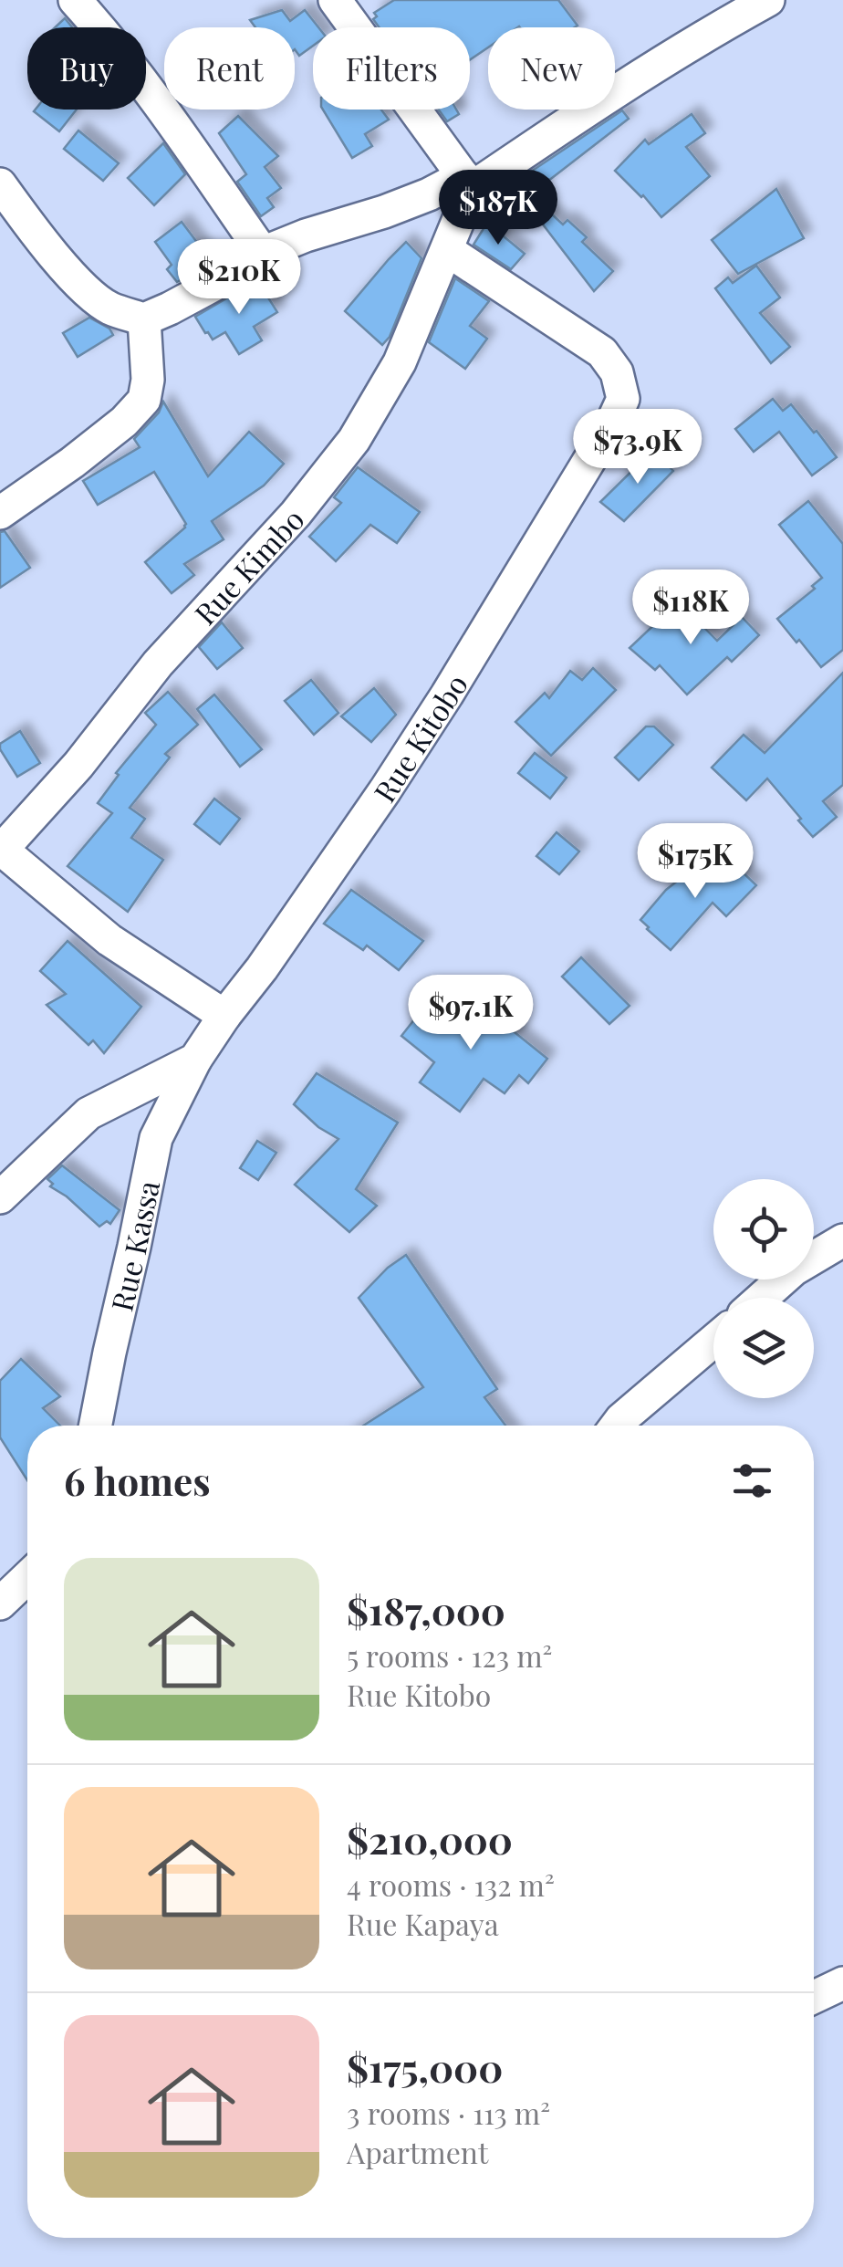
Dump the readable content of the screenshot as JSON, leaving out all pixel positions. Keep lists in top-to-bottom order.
{
  "streets": {
    "street": ["Rue Kimbo", "Rue Kitobo", "Rue Kassa"]
  },
  "crossings": [
    ["Rue Kimbo", "Rue Kitobo"],
    ["Rue Kitobo", "Rue Kassa"]
  ],
  "page": {
    "chip": [
      "Buy",
      "Rent",
      "Filters",
      "New"
    ],
    "price": [
      "$187K",
      "$210K",
      "$73.9K",
      "$118K",
      "$175K",
      "$97.1K"
    ],
    "heading": "6 homes",
    "list": [
      {
        "name": "$187,000",
        "note": "5 rooms · 123 m² · Rue Kitobo"
      },
      {
        "name": "$210,000",
        "note": "4 rooms · 132 m² · Rue Kapaya"
      },
      {
        "name": "$175,000",
        "note": "3 rooms · 113 m² · Apartment"
      }
    ]
  }
}
